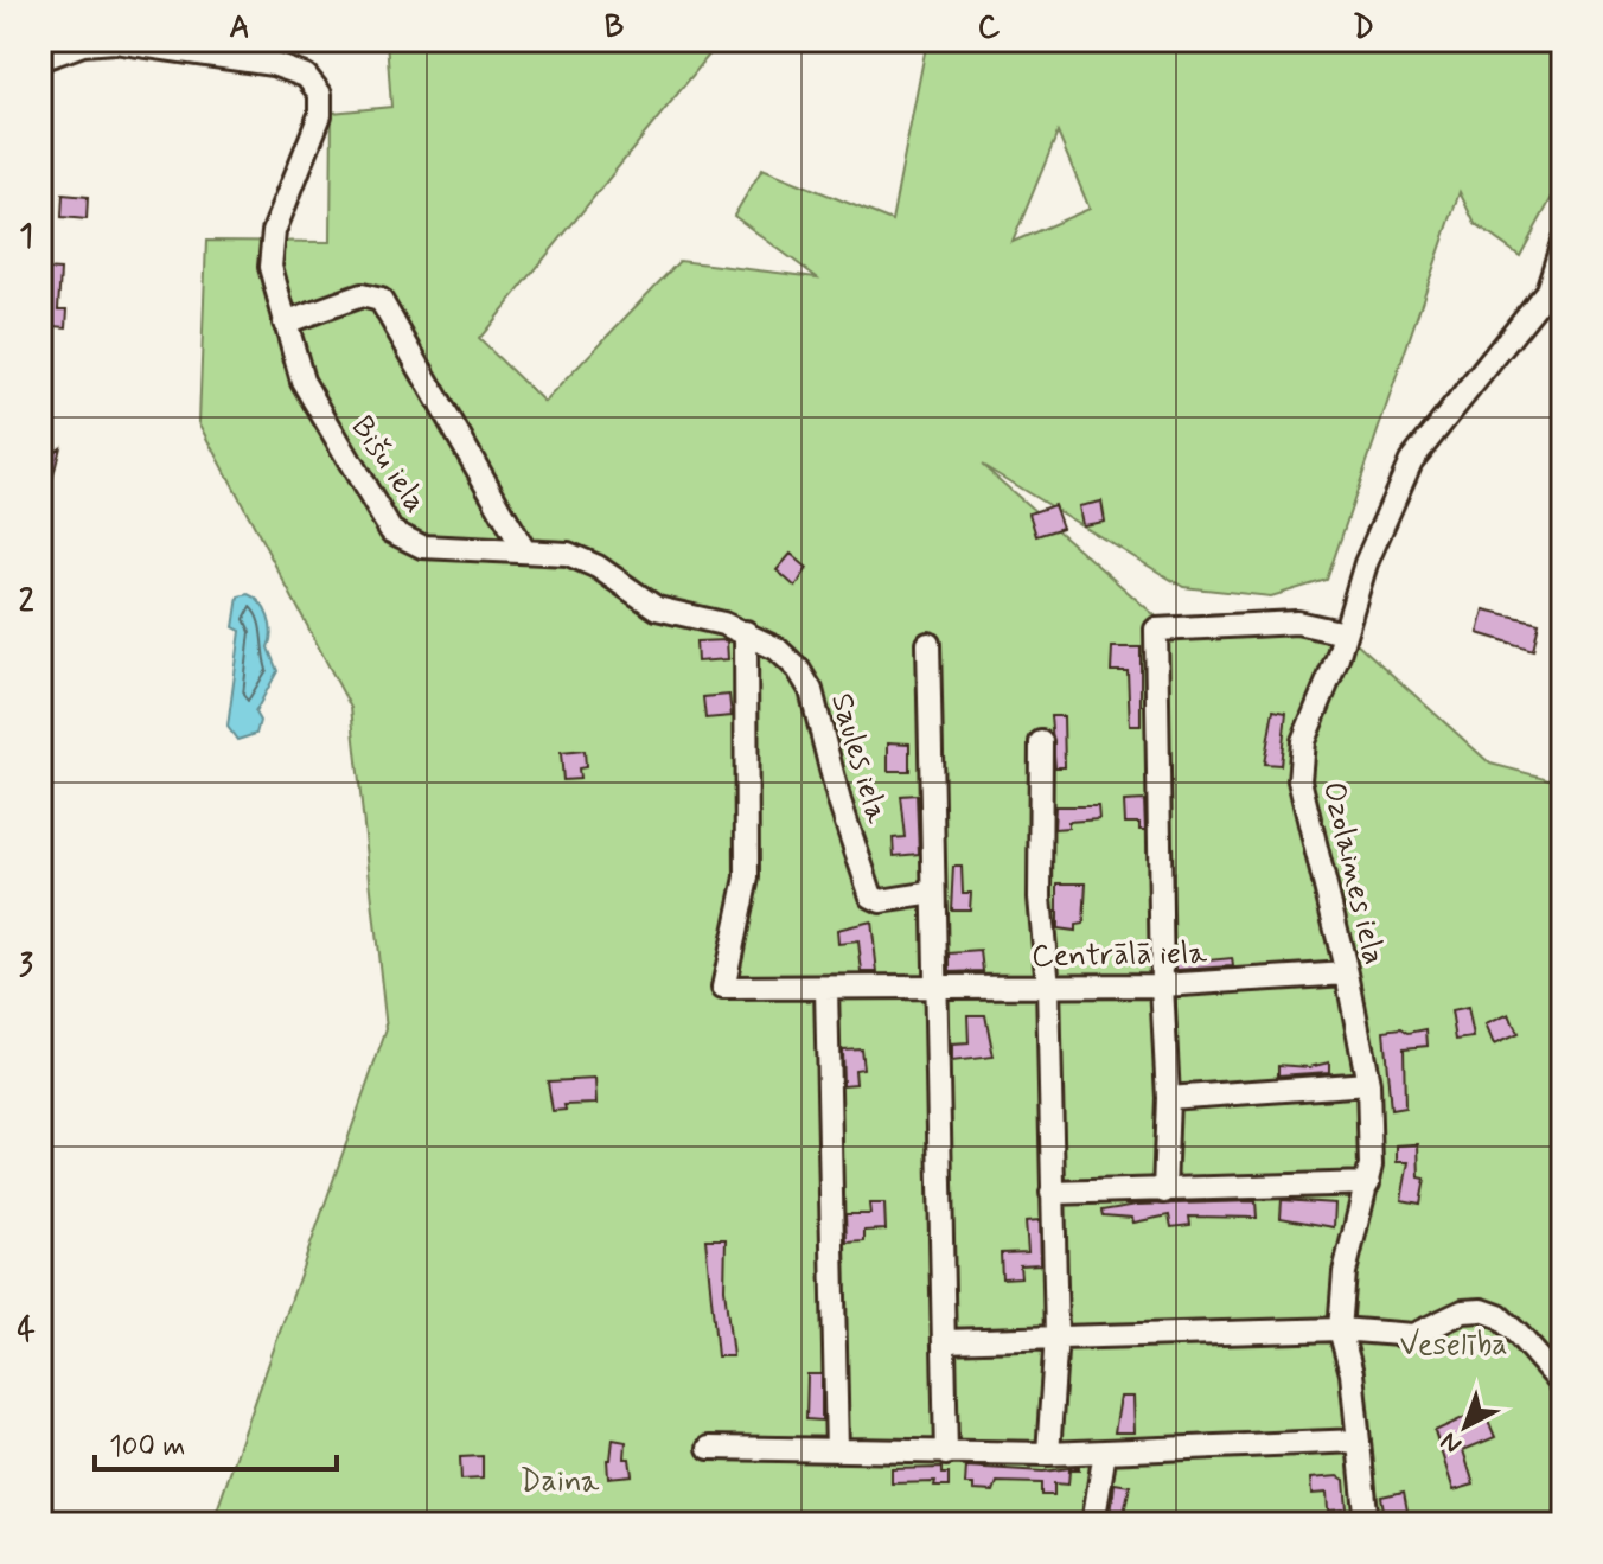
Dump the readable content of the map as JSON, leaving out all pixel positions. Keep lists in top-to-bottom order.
{
  "streets": {
    "street": [
      "Bišu iela",
      "Saules iela",
      "Ozolaines iela",
      "Centrālā iela"
    ]
  },
  "crossings": [
    ["Bišu iela", "Saules iela"],
    ["Saules iela", "Centrālā iela"],
    ["Ozolaines iela", "Centrālā iela"]
  ],
  "parks": ["Veselība", "Daina"],
  "scale_bar": "100 m",
  "north": "bottom left",
  "grid": {
    "columns": [
      "A",
      "B",
      "C",
      "D"
    ],
    "rows": [
      "1",
      "2",
      "3",
      "4"
    ]
  }
}
